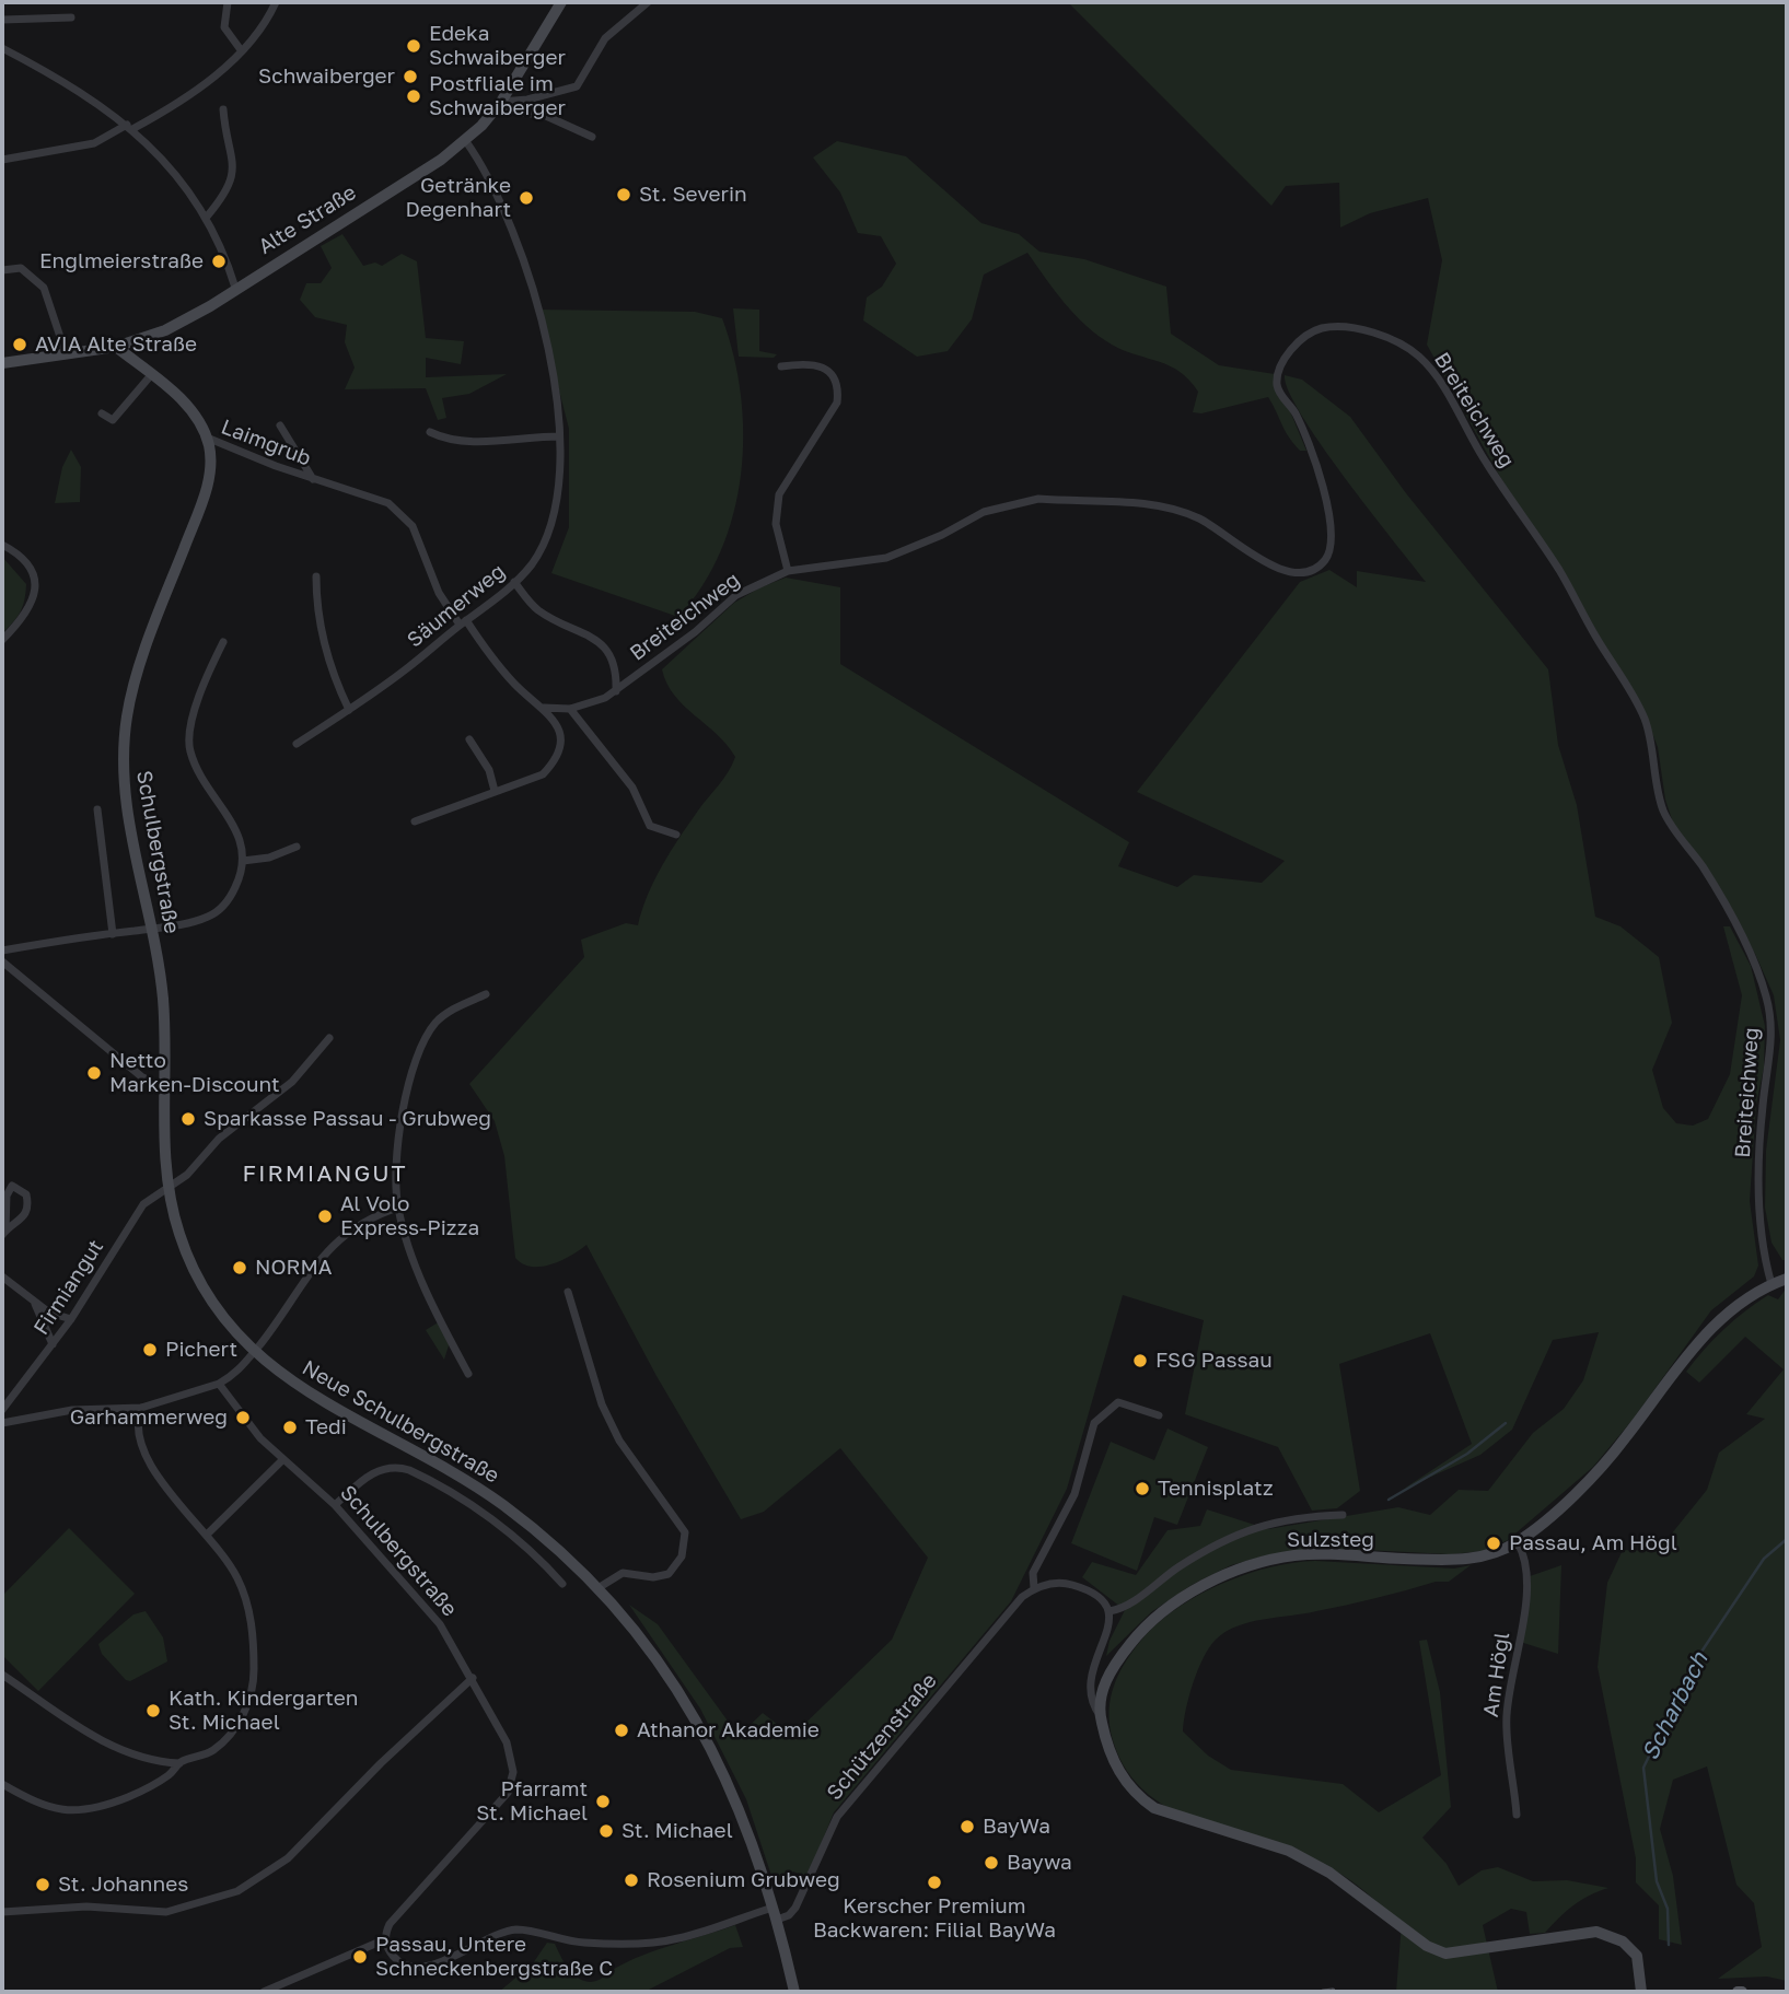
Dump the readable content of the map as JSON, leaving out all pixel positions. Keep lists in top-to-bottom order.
{
  "streets": {
    "street": [
      "Alte Straße",
      "Breiteichweg",
      "Laimgrub",
      "Säumerweg",
      "Schulbergstraße",
      "Firmiangut",
      "Neue Schulbergstraße",
      "Sulzsteg",
      "Am Högl",
      "Schützenstraße"
    ]
  },
  "crossings": [
    ["Alte Straße", "Säumerweg"],
    ["Alte Straße", "Schulbergstraße"],
    ["Breiteichweg", "Sulzsteg"],
    ["Laimgrub", "Säumerweg"],
    ["Laimgrub", "Schulbergstraße"],
    ["Schulbergstraße", "Firmiangut"],
    ["Schulbergstraße", "Neue Schulbergstraße"],
    ["Neue Schulbergstraße", "Schützenstraße"],
    ["Sulzsteg", "Am Högl"]
  ],
  "districts": ["FIRMIANGUT"],
  "water": ["Scharbach"],
  "places": [
    "Edeka Schwaiberger",
    "Schwaiberger",
    "Postfliale im Schwaiberger",
    "St. Severin",
    "Getränke Degenhart",
    "Englmeierstraße",
    "AVIA Alte Straße",
    "Netto Marken-Discount",
    "Sparkasse Passau - Grubweg",
    "Al Volo Express-Pizza",
    "NORMA",
    "Pichert",
    "FSG Passau",
    "Garhammerweg",
    "Tedi",
    "Tennisplatz",
    "Passau, Am Högl",
    "Kath. Kindergarten St. Michael",
    "Athanor Akademie",
    "Pfarramt St. Michael",
    "BayWa",
    "St. Michael",
    "Baywa",
    "Rosenium Grubweg",
    "Kerscher Premium Backwaren: Filial BayWa",
    "St. Johannes",
    "Passau, Untere Schneckenbergstraße C"
  ]
}
